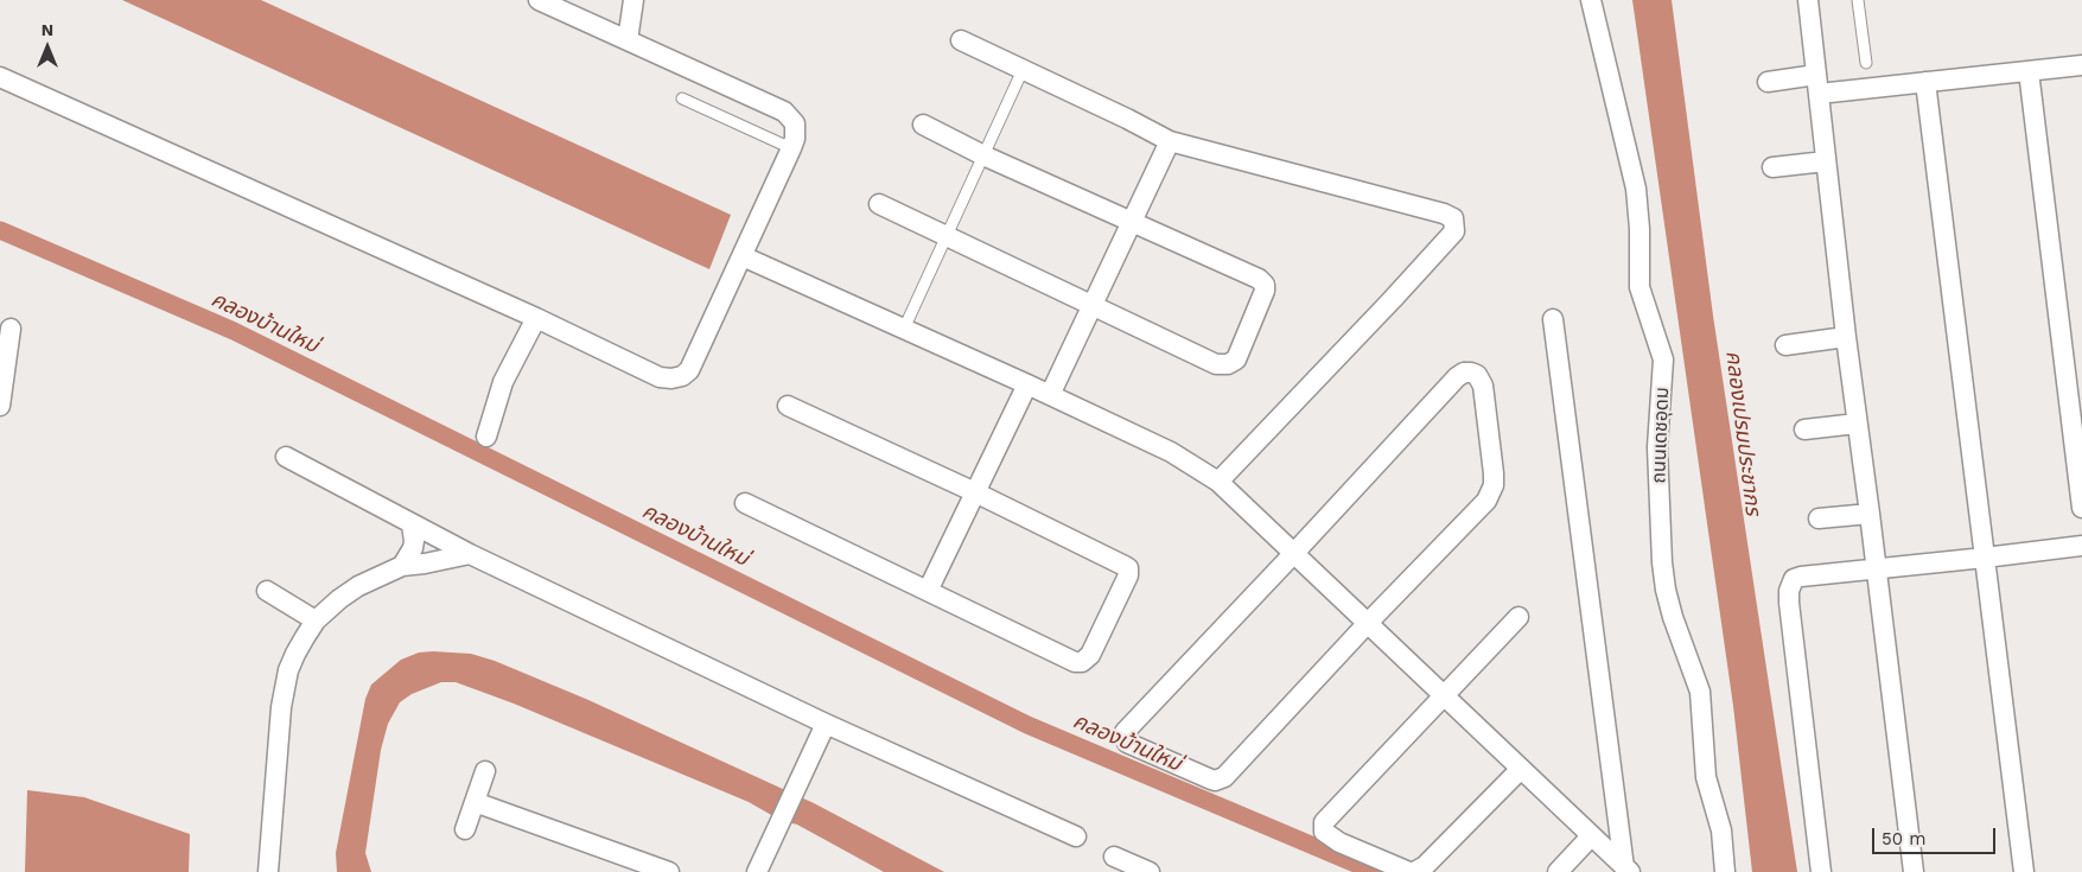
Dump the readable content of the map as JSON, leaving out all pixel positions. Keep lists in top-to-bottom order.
{
  "streets": {
    "street": ["ถนนเดชอุดม"]
  },
  "water": ["คลองบ้านใหม่", "คลองเปรมประชากร"],
  "scale_bar": "50 m",
  "north": "top"
}
